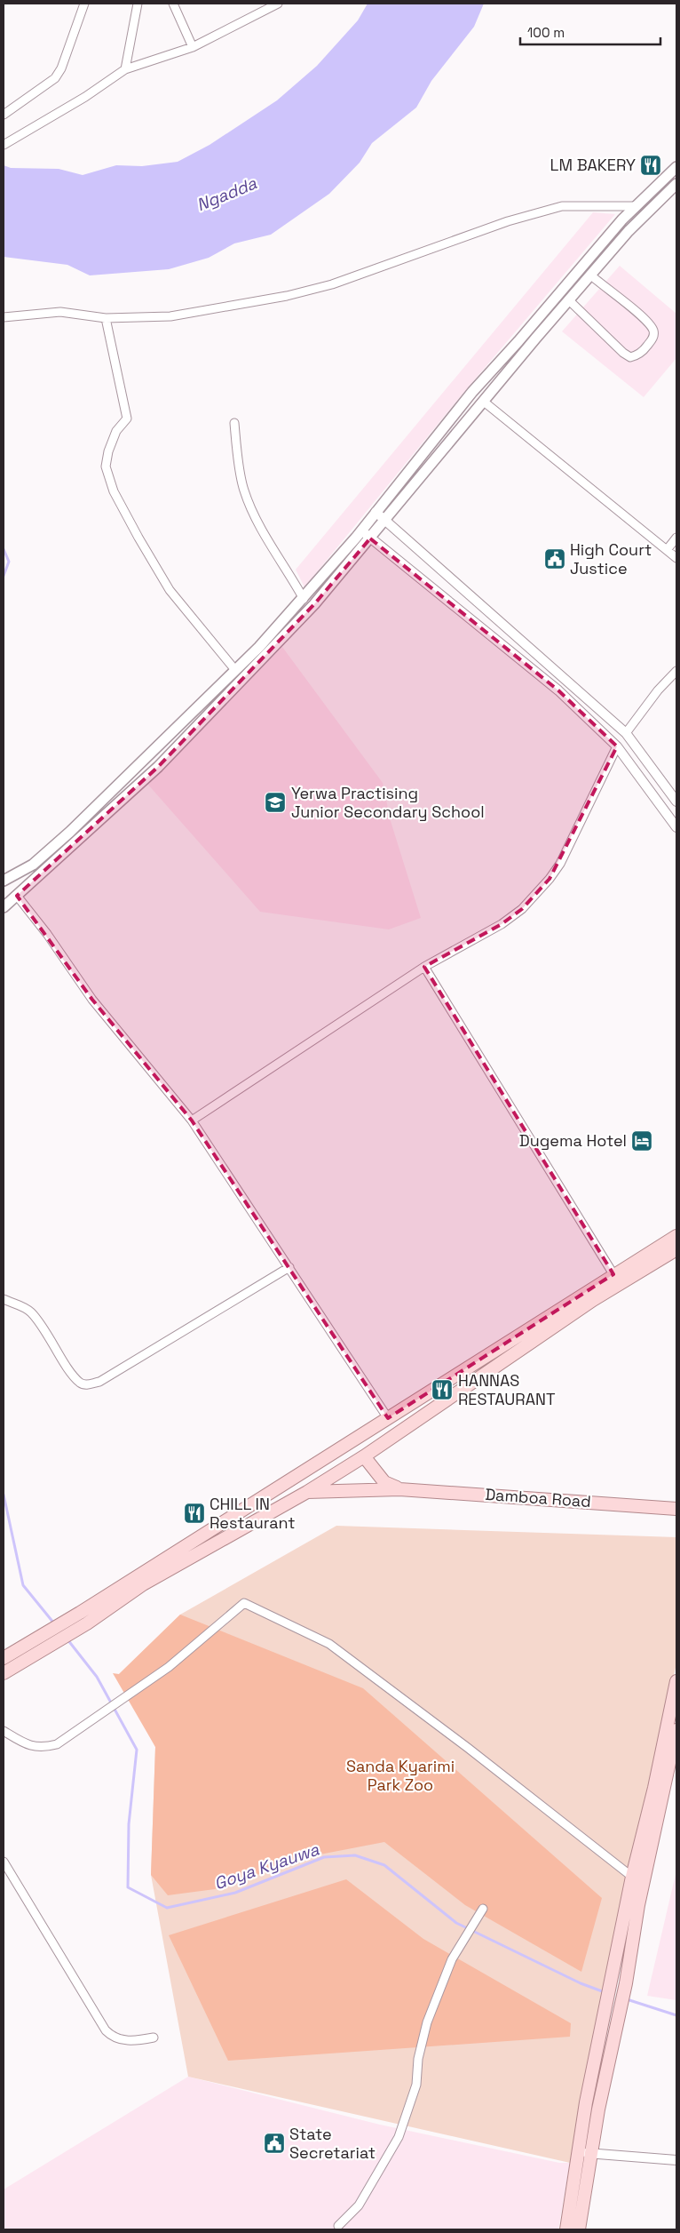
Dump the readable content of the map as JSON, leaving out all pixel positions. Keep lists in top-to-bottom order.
{
  "streets": {
    "main road": ["Damboa Road"]
  },
  "water": ["Ngadda", "Goya Kyauwa"],
  "parks": ["Sanda Kyarimi Park Zoo"],
  "places": {
    "restaurant": ["LM BAKERY", "HANNAS RESTAURANT", "CHILL IN Restaurant"],
    "public building": ["High Court Justice", "State Secretariat"],
    "school or university": ["Yerwa Practising Junior Secondary School"],
    "hotel": ["Dugema Hotel"]
  },
  "scale_bar": "100 m"
}
